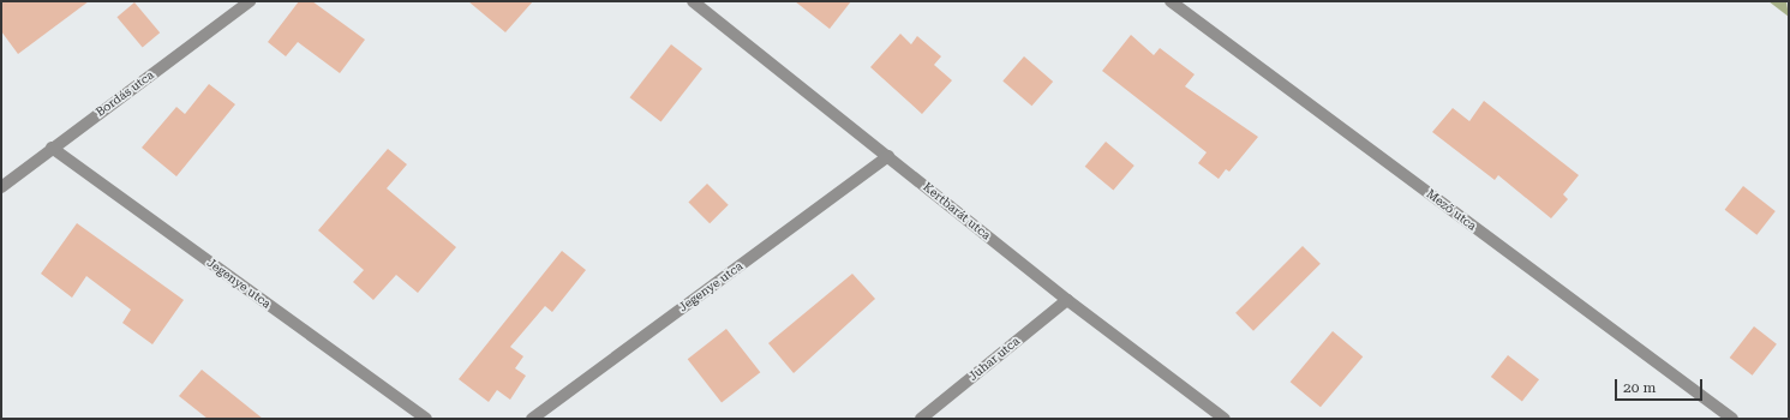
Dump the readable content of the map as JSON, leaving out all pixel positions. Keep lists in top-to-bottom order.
{
  "streets": {
    "street": [
      "Bordás utca",
      "Mező utca",
      "Kertbarát utca",
      "Jegenye utca",
      "Juhar utca"
    ]
  },
  "crossings": [
    ["Bordás utca", "Jegenye utca"],
    ["Kertbarát utca", "Jegenye utca"],
    ["Kertbarát utca", "Juhar utca"]
  ],
  "scale_bar": "20 m"
}
